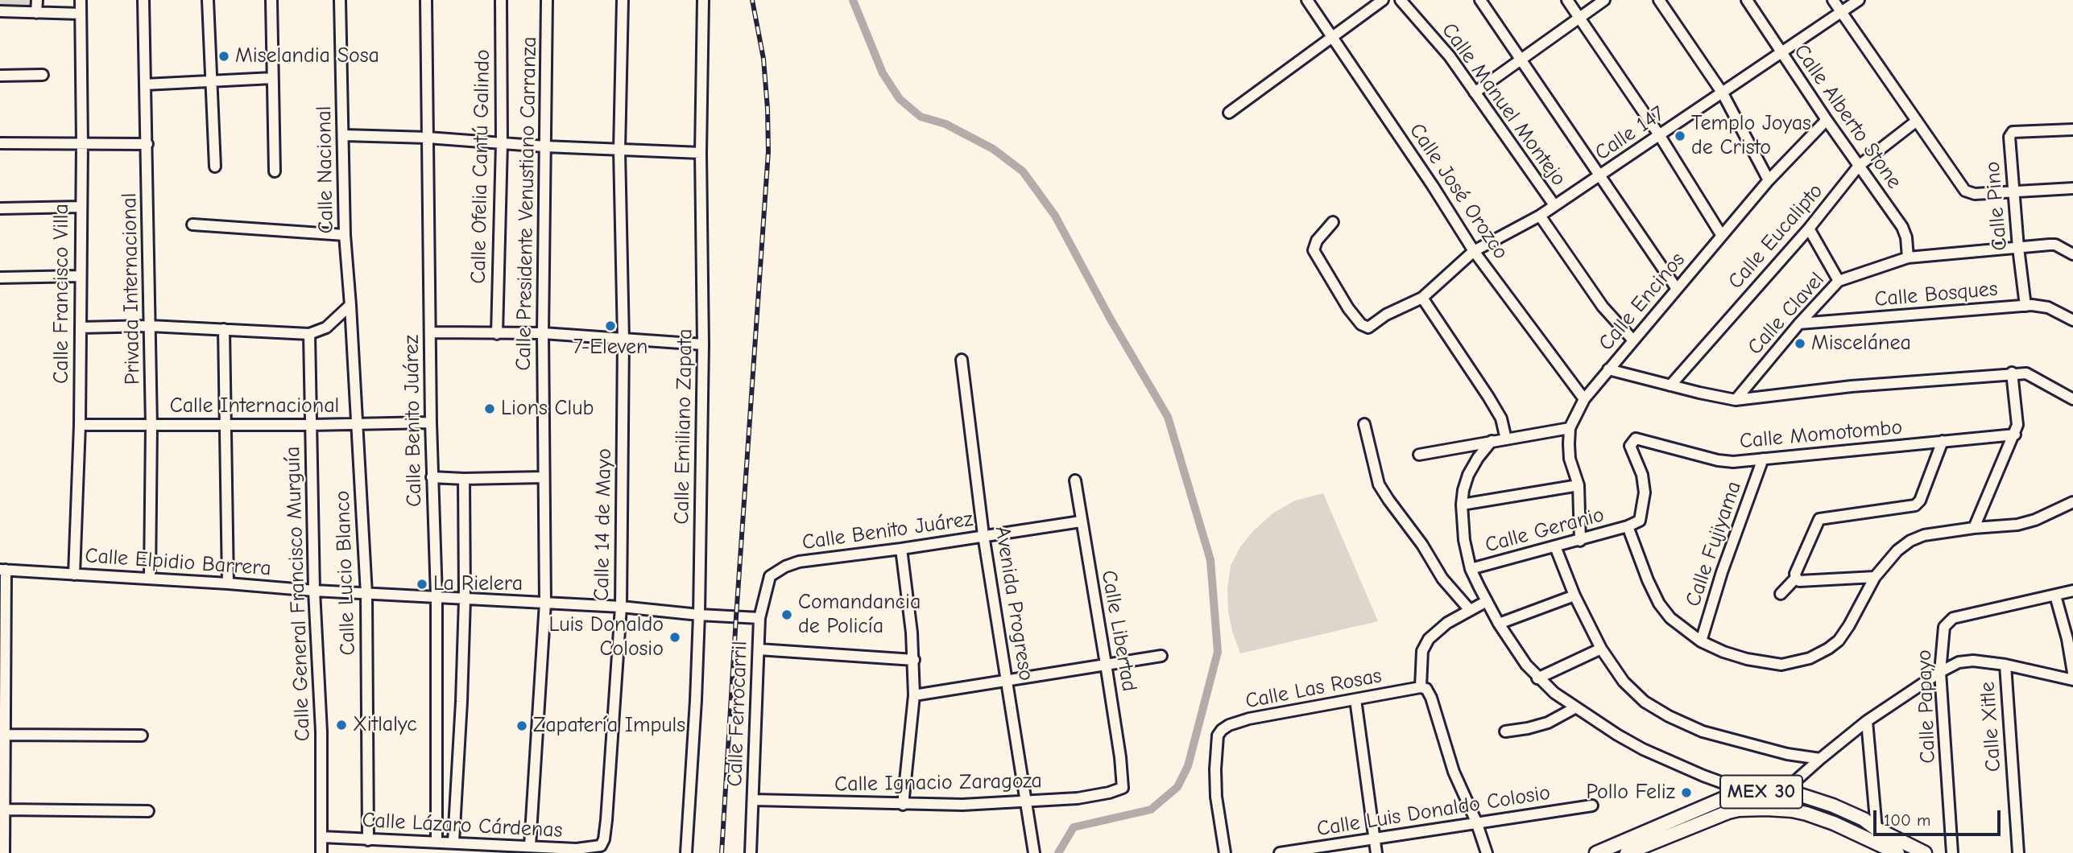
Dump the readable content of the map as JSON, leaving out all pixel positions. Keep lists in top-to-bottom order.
{
  "streets": {
    "main road": ["MEX 30"],
    "street": [
      "Calle Manuel Montejo",
      "Calle Alberto Stone",
      "Calle 147",
      "Calle Ofelia Cantú Galindo",
      "Calle Nacional",
      "Calle José Orozco",
      "Calle Presidente Venustiano Carranza",
      "Calle Pino",
      "Calle Eucalipto",
      "Privada Internacional",
      "Calle Francisco Villa",
      "Calle Bosques",
      "Calle Encinos",
      "Calle Clavel",
      "Calle Internacional",
      "Calle Benito Juárez",
      "Calle Emiliano Zapata",
      "Calle Momotombo",
      "Calle 14 de Mayo",
      "Calle Geranio",
      "Calle Fujiyama",
      "Calle Elpidio Barrera",
      "Calle Lucio Blanco",
      "Calle General Francisco Murguía",
      "Avenida Progreso",
      "Calle Libertad",
      "Calle Las Rosas",
      "Calle Papayo",
      "Calle Ferrocarril",
      "Calle Xitle",
      "Calle Ignacio Zaragoza",
      "Calle Luis Donaldo Colosio",
      "Calle Lázaro Cárdenas"
    ]
  },
  "crossings": [
    ["Calle Manuel Montejo", "Calle 147"],
    ["Calle Manuel Montejo", "Calle Encinos"],
    ["Calle Alberto Stone", "Calle 147"],
    ["Calle Alberto Stone", "Calle Eucalipto"],
    ["Calle Alberto Stone", "Calle Encinos"],
    ["Calle Alberto Stone", "Calle Clavel"],
    ["Calle 147", "Calle José Orozco"],
    ["Calle Nacional", "Calle Lucio Blanco"],
    ["Calle José Orozco", "Calle Encinos"],
    ["Calle Presidente Venustiano Carranza", "Calle Lázaro Cárdenas"],
    ["Calle Pino", "Calle Bosques"],
    ["Calle Pino", "Calle Clavel"],
    ["Privada Internacional", "Calle Internacional"],
    ["Privada Internacional", "Calle Elpidio Barrera"],
    ["Calle Francisco Villa", "Calle Internacional"],
    ["Calle Francisco Villa", "Calle Elpidio Barrera"],
    ["Calle Bosques", "Calle Clavel"],
    ["Calle Encinos", "Calle Geranio"],
    ["Calle Internacional", "Calle Benito Juárez"],
    ["Calle Internacional", "Calle Lucio Blanco"],
    ["Calle Internacional", "Calle General Francisco Murguía"],
    ["Calle Benito Juárez", "Calle Elpidio Barrera"],
    ["Calle Benito Juárez", "Avenida Progreso"],
    ["Calle Benito Juárez", "Calle Libertad"],
    ["Calle Benito Juárez", "Calle Ferrocarril"],
    ["Calle Benito Juárez", "Calle Lázaro Cárdenas"],
    ["Calle Momotombo", "Calle Geranio"],
    ["Calle Momotombo", "Calle Fujiyama"],
    ["Calle 14 de Mayo", "Calle Lázaro Cárdenas"],
    ["Calle Elpidio Barrera", "Calle Lucio Blanco"],
    ["Calle Elpidio Barrera", "Calle General Francisco Murguía"],
    ["Calle Lucio Blanco", "Calle Lázaro Cárdenas"],
    ["Calle General Francisco Murguía", "Calle Lázaro Cárdenas"],
    ["Avenida Progreso", "Calle Ignacio Zaragoza"],
    ["Calle Libertad", "Calle Ignacio Zaragoza"],
    ["Calle Ferrocarril", "Calle Ignacio Zaragoza"]
  ],
  "places": [
    "Miselandia Sosa",
    "Templo Joyas de Cristo",
    "7-Eleven",
    "Miscelánea",
    "Lions Club",
    "La Rielera",
    "Comandancia de Policía",
    "Luis Donaldo Colosio",
    "Xitlalyc",
    "Zapatería Impuls",
    "Pollo Feliz"
  ],
  "scale_bar": "100 m"
}
